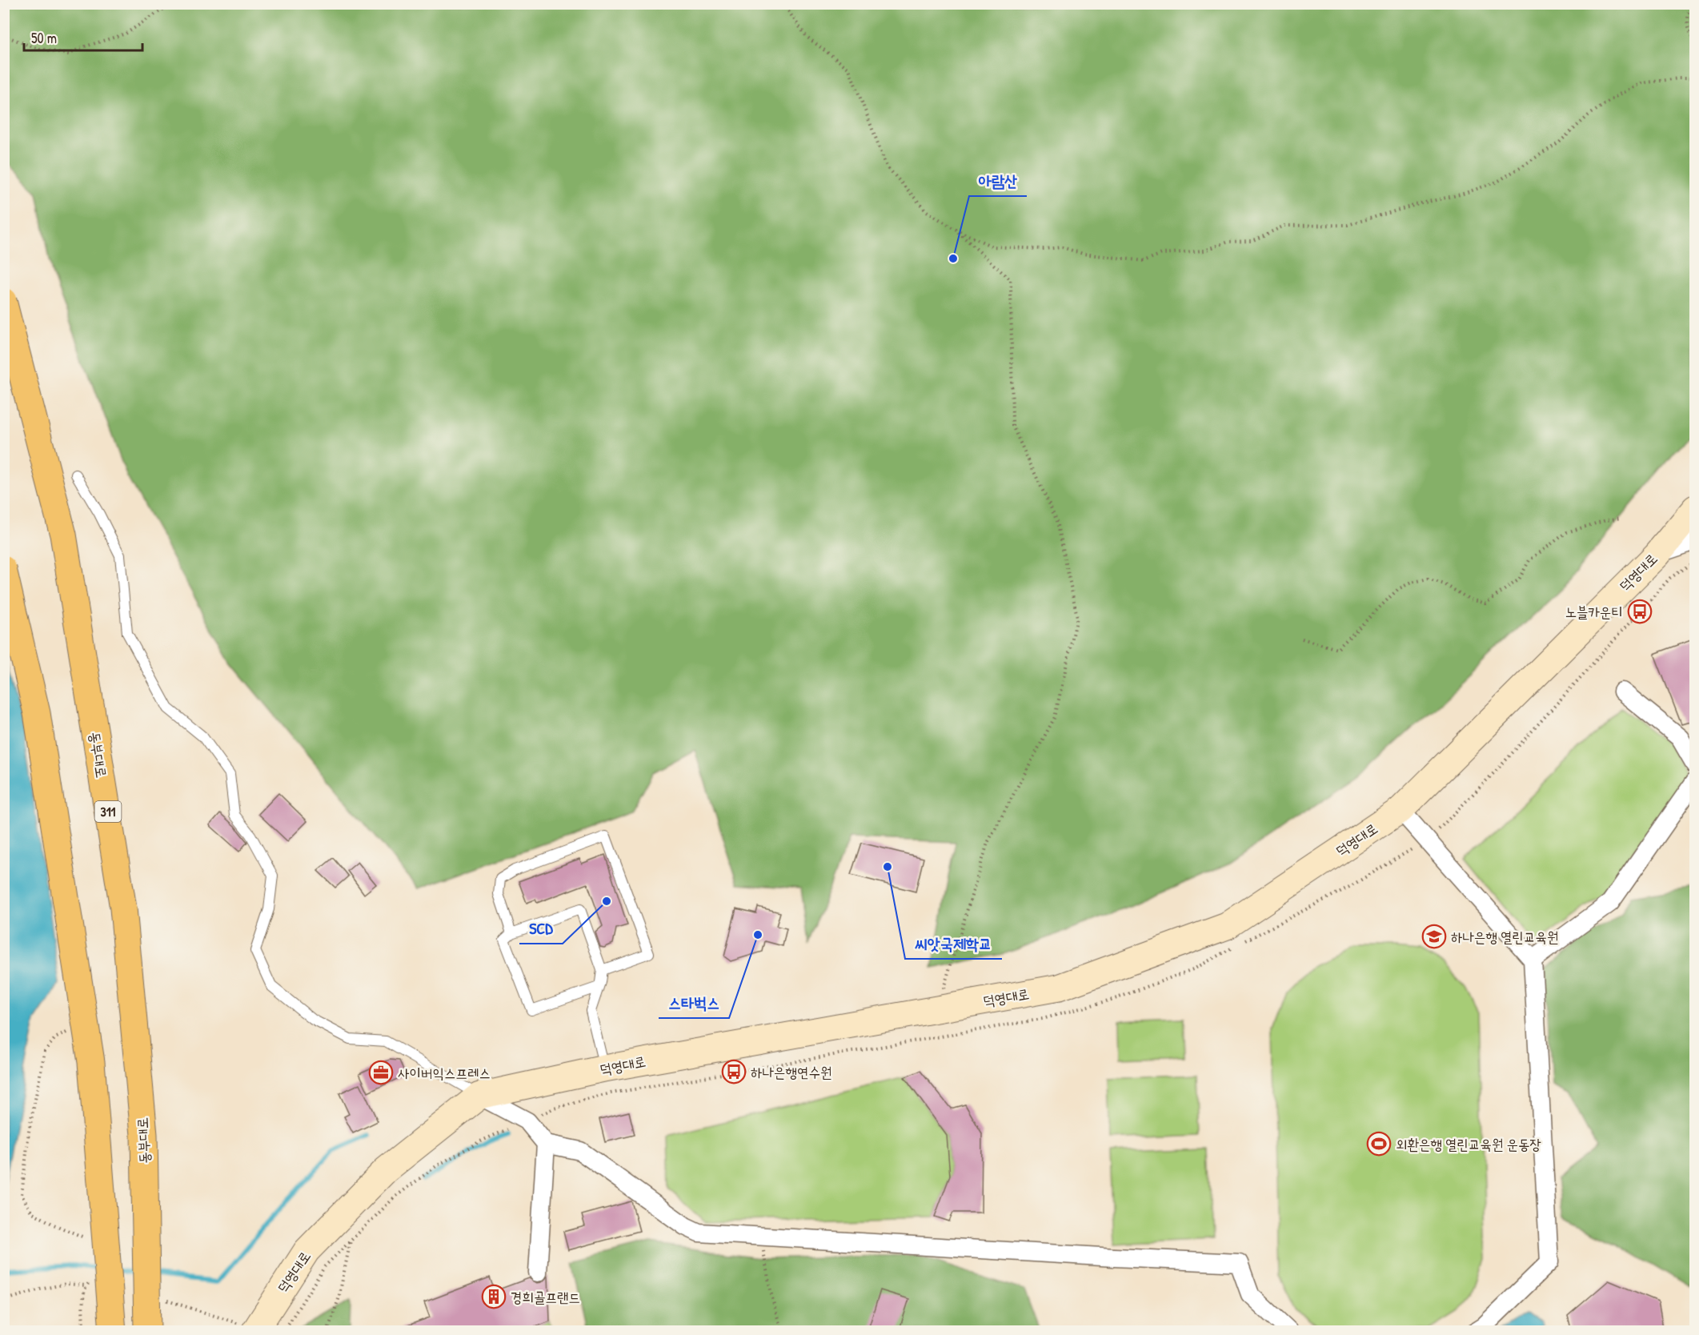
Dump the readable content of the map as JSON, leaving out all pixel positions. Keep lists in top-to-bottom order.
{
  "streets": {
    "highway": ["동부대로", "311"],
    "main road": ["덕영대로"]
  },
  "places": {
    "other": [
      "아람산",
      "씨앗국제학교",
      "SCD",
      "스타벅스"
    ],
    "bus stop": ["노블카운티", "하나은행연수원"],
    "school or university": ["하나은행 열린교육원"],
    "office": ["사이버익스프레스"],
    "sports": ["외환은행 열린교육원 운동장"],
    "building": ["경희골프랜드"]
  },
  "scale_bar": "50 m"
}
